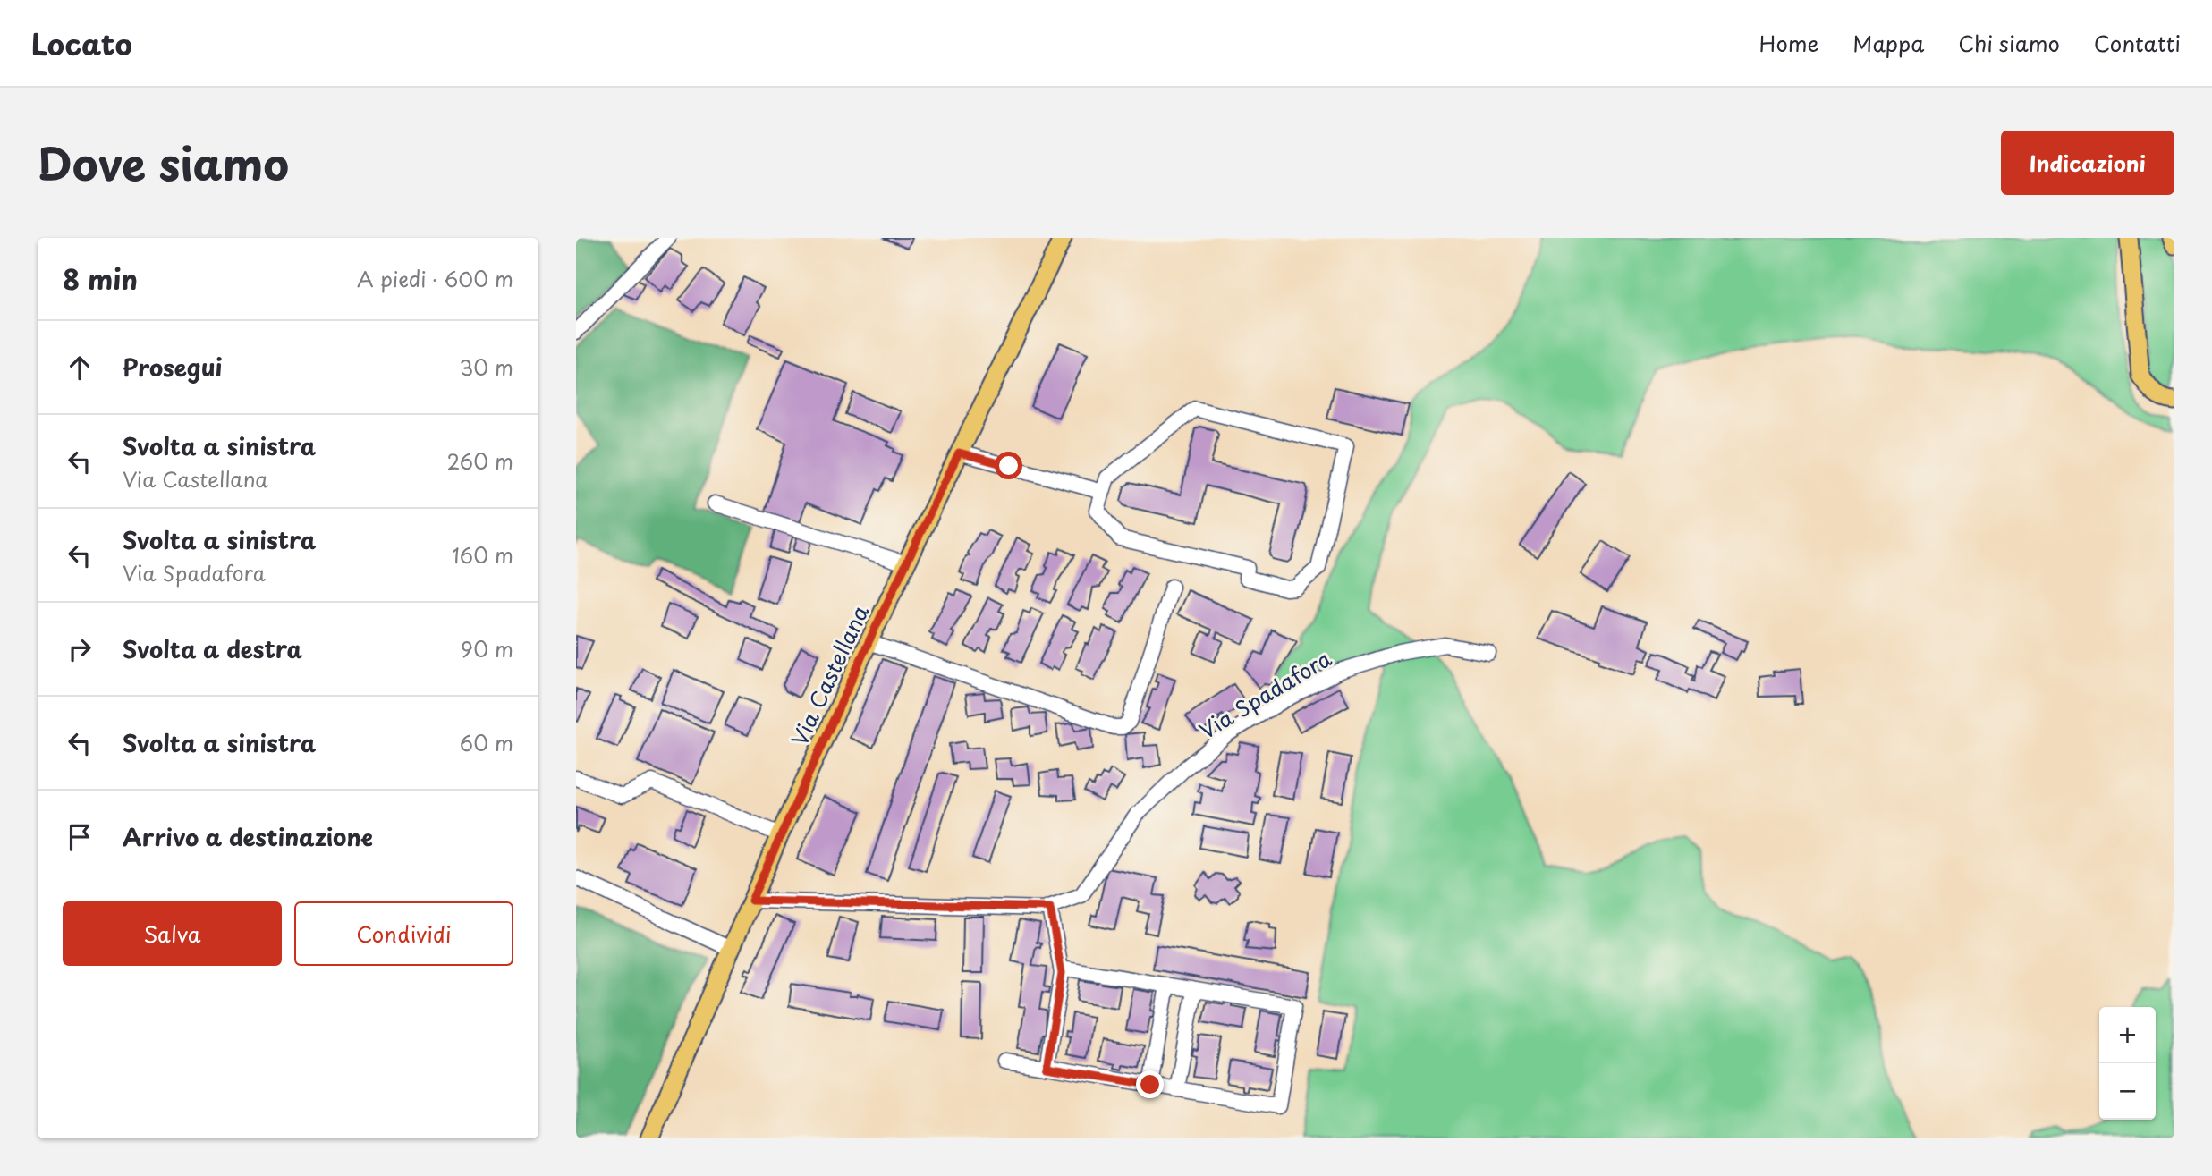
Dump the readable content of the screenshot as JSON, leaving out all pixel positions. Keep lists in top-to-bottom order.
{
  "streets": {
    "main road": ["Via Castellana"],
    "street": ["Via Spadafora"]
  },
  "crossings": [
    ["Via Castellana", "Via Spadafora"]
  ],
  "page": {
    "header": "Locato",
    "nav": [
      "Home",
      "Mappa",
      "Chi siamo",
      "Contatti"
    ],
    "title": "Dove siamo",
    "buttons": [
      "Indicazioni",
      ["Salva", "Condividi"]
    ],
    "heading": ["8 min", "A piedi · 600 m"],
    "list": [
      ["Prosegui", "30 m"],
      ["Svolta a sinistra", "Via Castellana", "260 m"],
      ["Svolta a sinistra", "Via Spadafora", "160 m"],
      ["Svolta a destra", "90 m"],
      ["Svolta a sinistra", "60 m"],
      "Arrivo a destinazione"
    ],
    "map_buttons": ["+", "−"]
  }
}
